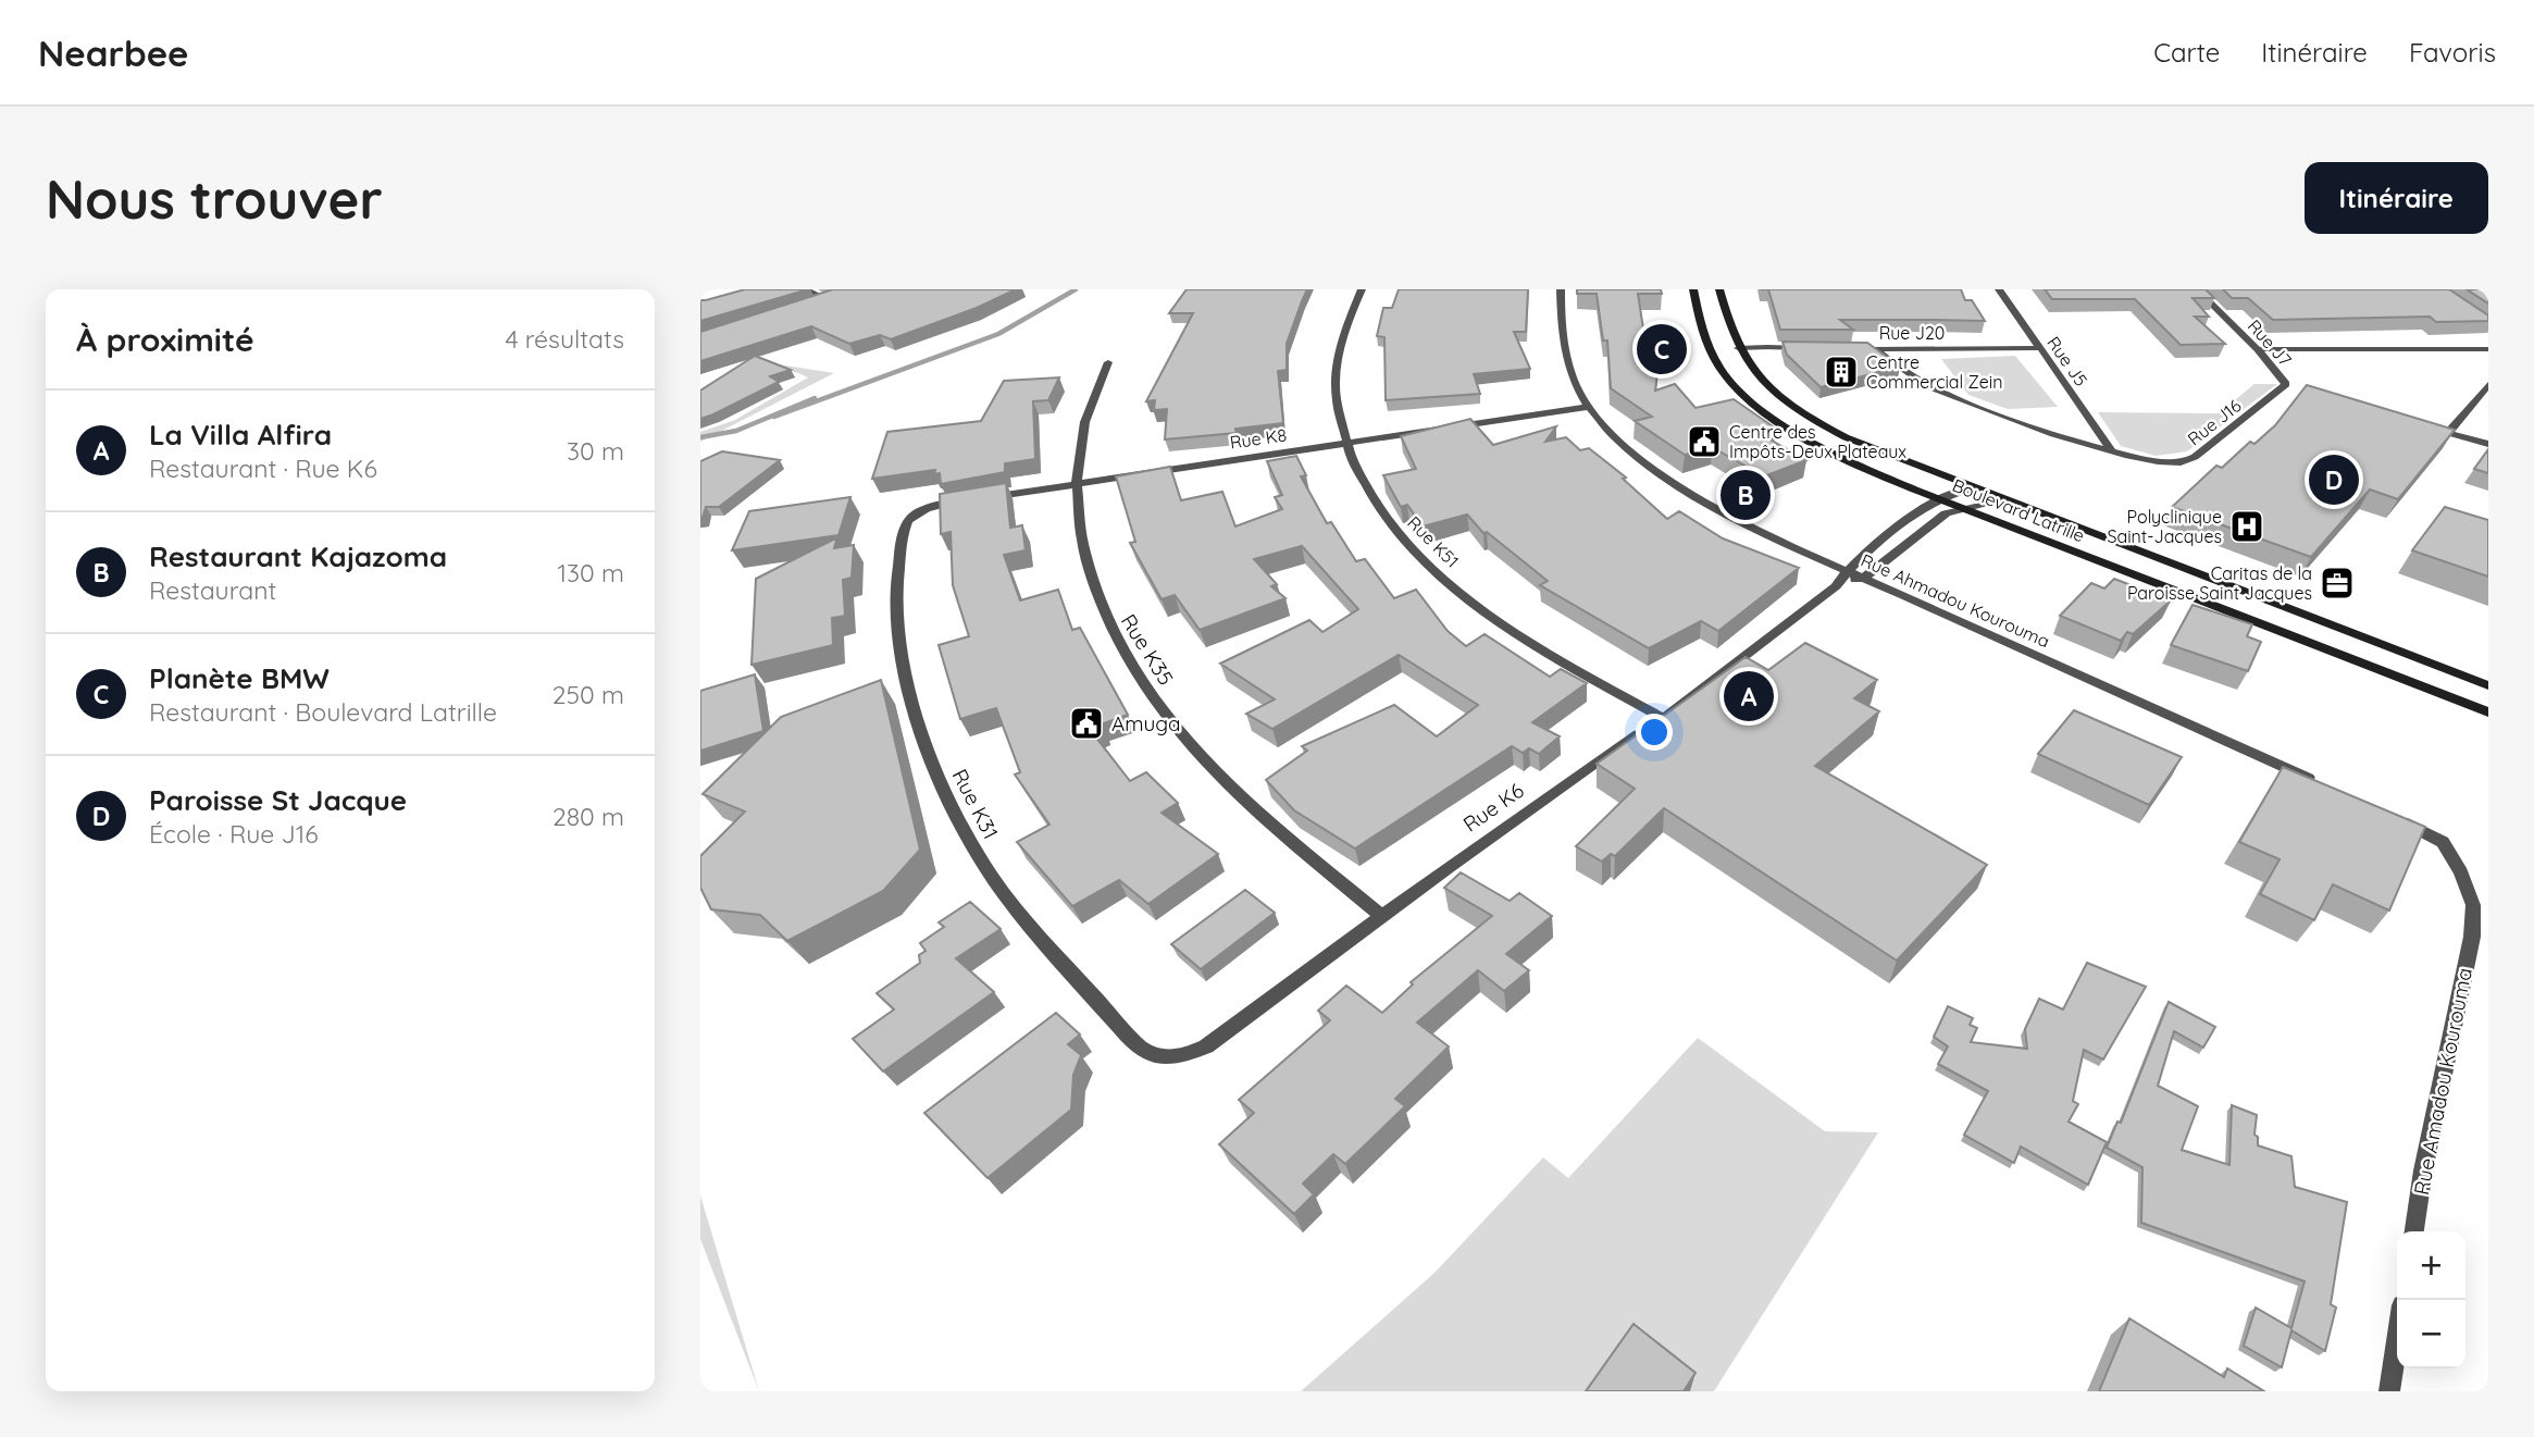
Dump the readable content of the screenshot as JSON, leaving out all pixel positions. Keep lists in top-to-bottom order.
{
  "streets": {
    "main road": ["Boulevard Latrille"],
    "street": [
      "Rue J20",
      "Rue J7",
      "Rue J5",
      "Rue J16",
      "Rue K8",
      "Rue K51",
      "Rue Ahmadou Kourouma",
      "Rue K35",
      "Rue K31",
      "Rue K6",
      "Rue Amadou Kourouma"
    ]
  },
  "crossings": [
    ["Rue J20", "Rue J5"],
    ["Rue J20", "Rue J16"],
    ["Rue J7", "Rue J16"],
    ["Rue J5", "Rue J16"],
    ["Rue K8", "Rue K51"],
    ["Rue K8", "Rue Ahmadou Kourouma"],
    ["Rue K8", "Rue K35"],
    ["Rue K8", "Rue K31"],
    ["Boulevard Latrille", "Rue K6"],
    ["Rue K51", "Rue K6"],
    ["Rue Ahmadou Kourouma", "Rue K6"],
    ["Rue K35", "Rue K6"],
    ["Rue K31", "Rue K6"]
  ],
  "places": {
    "building": ["Centre Commercial Zein"],
    "public building": ["Centre des Impôts-Deux Plateaux", "Amuga"],
    "hospital": ["Polyclinique Saint-Jacques"],
    "office": ["Caritas de la Paroisse Saint Jacques"]
  },
  "page": {
    "header": "Nearbee",
    "nav": ["Carte", "Itinéraire", "Favoris"],
    "buttons": "Itinéraire",
    "title": "Nous trouver",
    "heading": ["À proximité", "4 résultats"],
    "pins": [
      "C",
      "D",
      "B",
      "A"
    ],
    "list": [
      {
        "mark": "A",
        "name": "La Villa Alfira",
        "note": "Restaurant · Rue K6",
        "value": "30 m"
      },
      {
        "mark": "B",
        "name": "Restaurant Kajazoma",
        "note": "Restaurant",
        "value": "130 m"
      },
      {
        "mark": "C",
        "name": "Planète BMW",
        "note": "Restaurant · Boulevard Latrille",
        "value": "250 m"
      },
      {
        "mark": "D",
        "name": "Paroisse St Jacque",
        "note": "École · Rue J16",
        "value": "280 m"
      }
    ],
    "map_buttons": ["+", "−"]
  }
}
